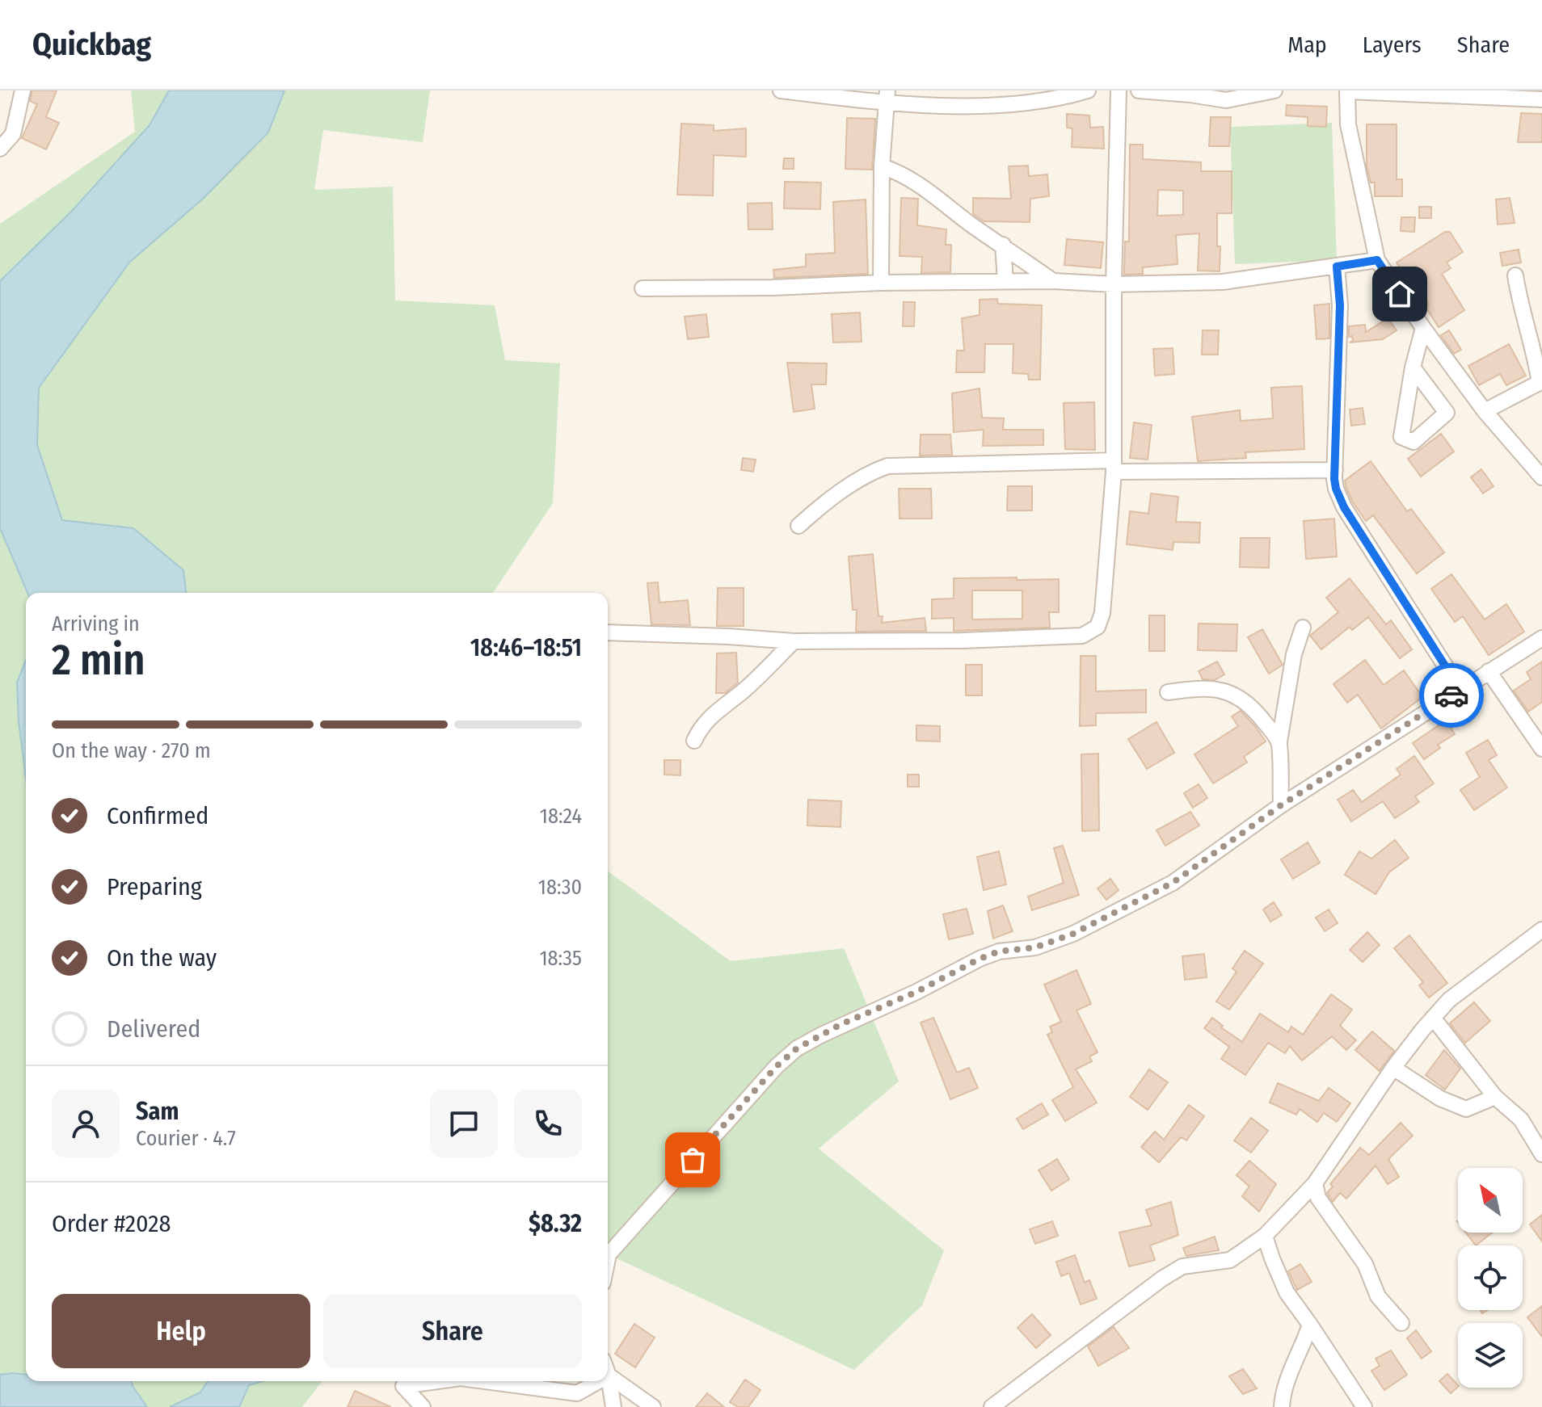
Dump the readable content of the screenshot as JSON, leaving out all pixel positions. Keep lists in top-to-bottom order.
{
  "north": "top left",
  "page": {
    "header": "Quickbag",
    "nav": ["Map", "Layers", "Share"],
    "heading": ["2 min", "Arriving in", "18:46–18:51"],
    "panel": [
      "Sam",
      "Courier · 4.7",
      "Order #2028",
      "$8.32"
    ],
    "bar": "On the way · 270 m",
    "list": [
      ["Confirmed", "18:24"],
      ["Preparing", "18:30"],
      ["On the way", "18:35"],
      "Delivered"
    ],
    "buttons": ["Help", "Share"]
  }
}
